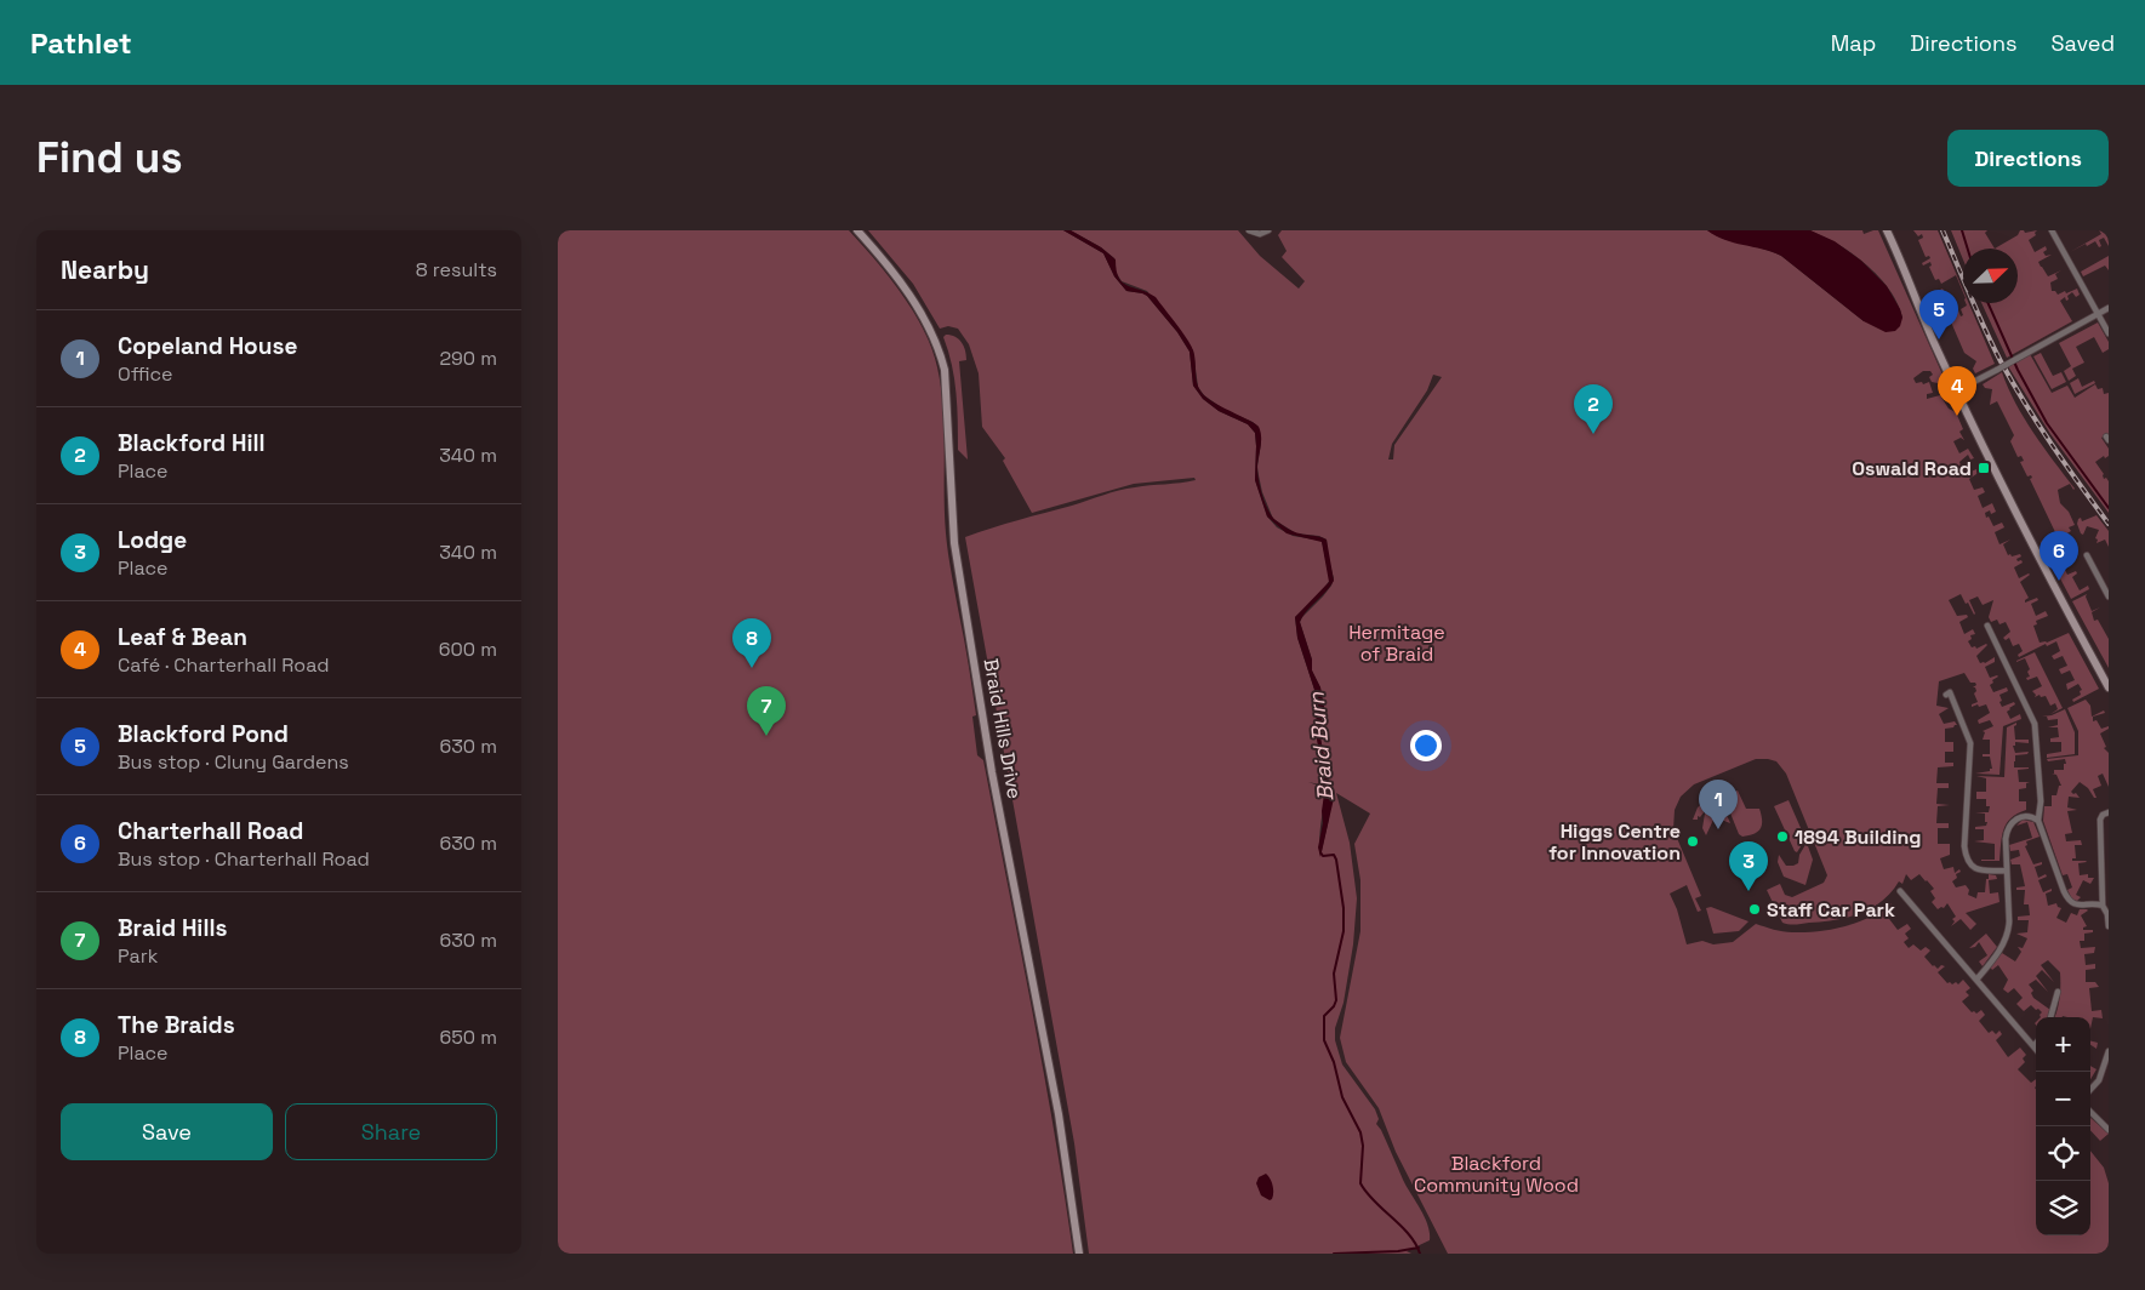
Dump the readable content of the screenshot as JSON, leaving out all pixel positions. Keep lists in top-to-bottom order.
{
  "streets": {
    "street": ["Braid Hills Drive"]
  },
  "water": ["Braid Burn"],
  "parks": ["Hermitage of Braid", "Blackford Community Wood"],
  "places": {
    "transit": ["Oswald Road"],
    "other": ["1894 Building", "Higgs Centre for Innovation", "Staff Car Park"]
  },
  "north": "top right",
  "page": {
    "header": "Pathlet",
    "nav": ["Map", "Directions", "Saved"],
    "buttons": [
      "Directions",
      ["Save", "Share"]
    ],
    "title": "Find us",
    "heading": ["Nearby", "8 results"],
    "pins": [
      "5",
      "4",
      "2",
      "6",
      "8",
      "7",
      "1",
      "3"
    ],
    "list": [
      {
        "mark": "1",
        "name": "Copeland House",
        "note": "Office",
        "value": "290 m"
      },
      {
        "mark": "2",
        "name": "Blackford Hill",
        "note": "Place",
        "value": "340 m"
      },
      {
        "mark": "3",
        "name": "Lodge",
        "note": "Place",
        "value": "340 m"
      },
      {
        "mark": "4",
        "name": "Leaf & Bean",
        "note": "Café · Charterhall Road",
        "value": "600 m"
      },
      {
        "mark": "5",
        "name": "Blackford Pond",
        "note": "Bus stop · Cluny Gardens",
        "value": "630 m"
      },
      {
        "mark": "6",
        "name": "Charterhall Road",
        "note": "Bus stop · Charterhall Road",
        "value": "630 m"
      },
      {
        "mark": "7",
        "name": "Braid Hills",
        "note": "Park",
        "value": "630 m"
      },
      {
        "mark": "8",
        "name": "The Braids",
        "note": "Place",
        "value": "650 m"
      }
    ],
    "map_buttons": ["+", "−"]
  }
}
